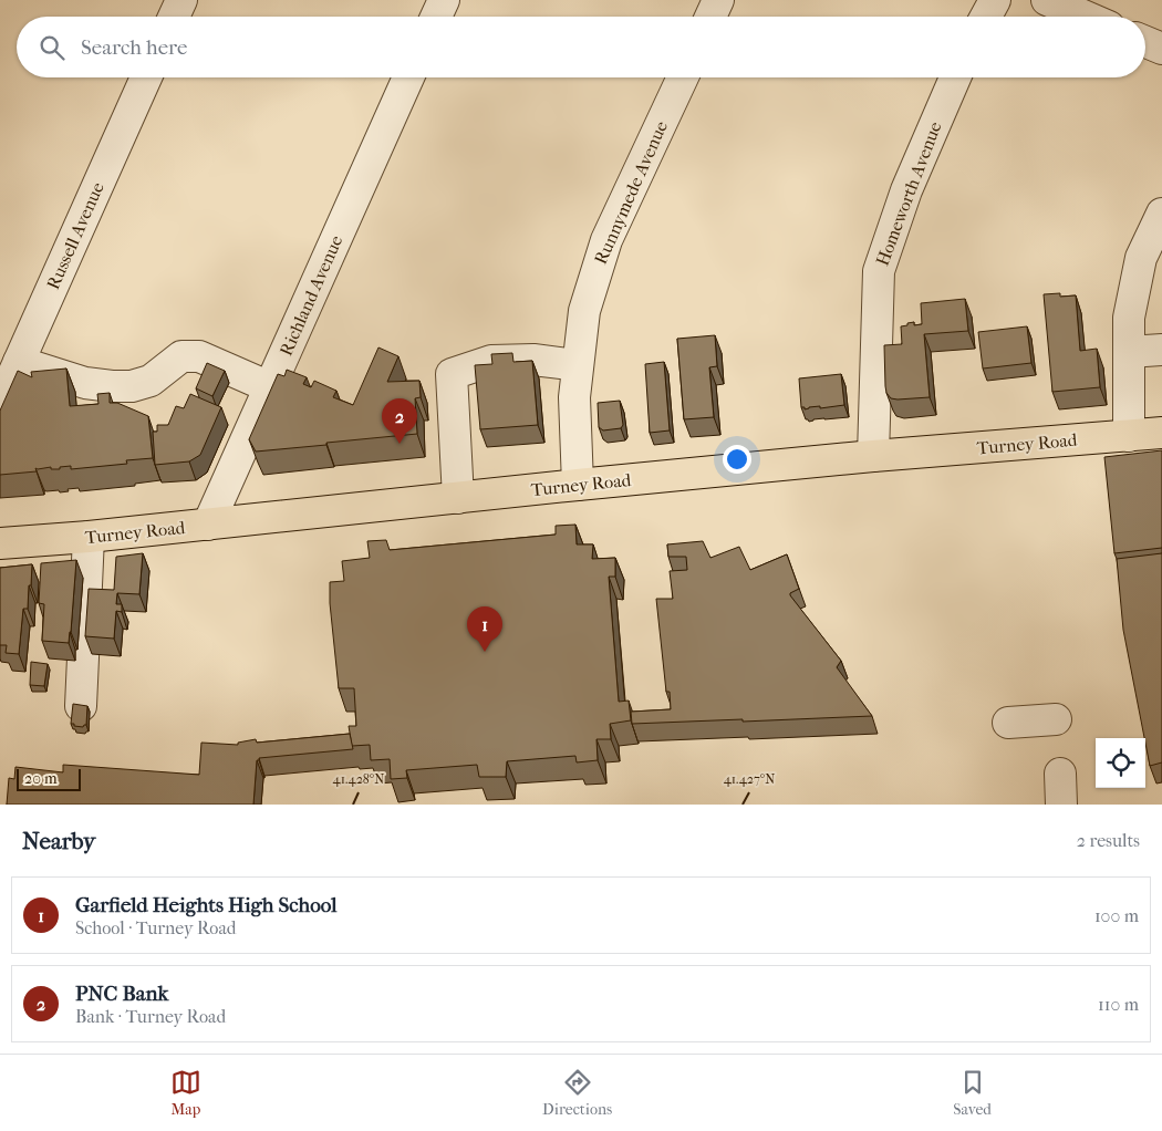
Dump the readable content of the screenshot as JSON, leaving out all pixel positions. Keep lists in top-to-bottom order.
{
  "streets": {
    "main road": ["Turney Road"],
    "street": [
      "Runnymede Avenue",
      "Homeworth Avenue",
      "Russell Avenue",
      "Richland Avenue"
    ]
  },
  "crossings": [
    ["Runnymede Avenue", "Turney Road"],
    ["Homeworth Avenue", "Turney Road"],
    ["Richland Avenue", "Turney Road"]
  ],
  "scale_bar": "20 m",
  "page": {
    "search": "Search here",
    "pins": ["2", "1"],
    "scale": "20 m",
    "heading": ["Nearby", "2 results"],
    "list": [
      {
        "mark": "1",
        "name": "Garfield Heights High School",
        "note": "School · Turney Road",
        "value": "100 m"
      },
      {
        "mark": "2",
        "name": "PNC Bank",
        "note": "Bank · Turney Road",
        "value": "110 m"
      }
    ],
    "nav": ["Map", "Directions", "Saved"]
  },
  "coordinates": ["41.428°N", "41.427°N"]
}
